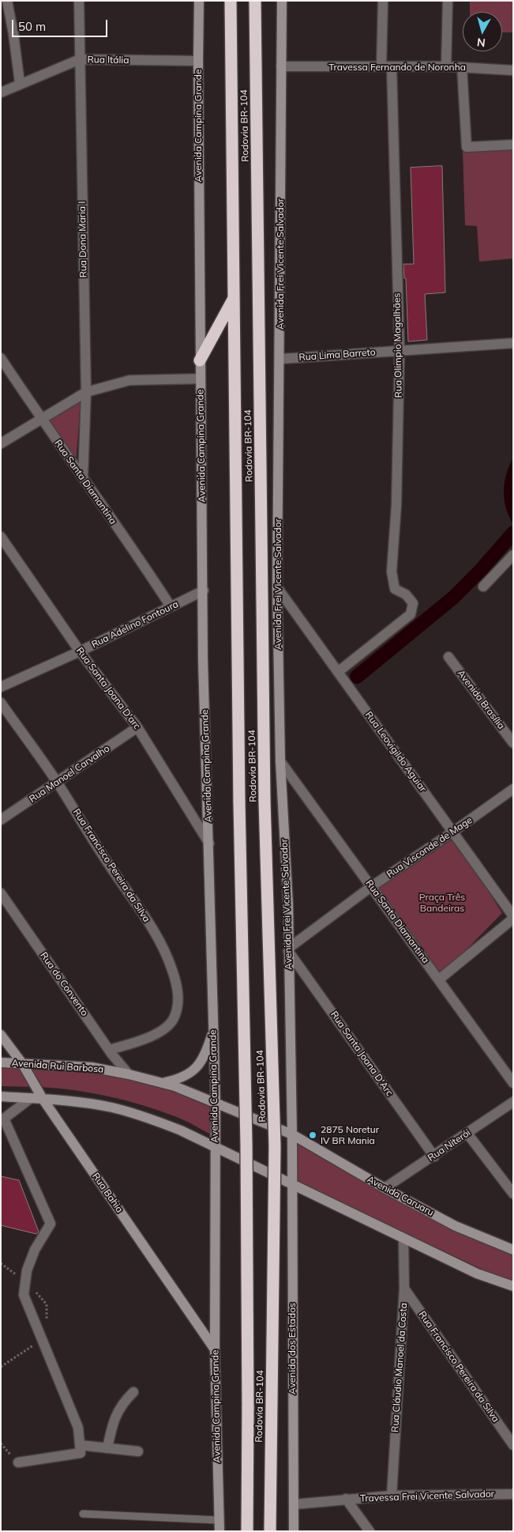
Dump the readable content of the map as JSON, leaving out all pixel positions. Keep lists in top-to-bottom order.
{
  "streets": {
    "highway": ["Rodovia BR-104"],
    "main road": [
      "Avenida Campina Grande",
      "Avenida Frei Vicente Salvador",
      "Avenida Rui Barbosa",
      "Rua Bahia",
      "Avenida Caruaru",
      "Avenida dos Estados"
    ],
    "street": [
      "Rua Itália",
      "Travessa Fernando de Noronha",
      "Rua Dona Maria I",
      "Rua Olimpio Magalhães",
      "Rua Lima Barreto",
      "Rua Santa Diamantina",
      "Rua Adelino Fontoura",
      "Rua Santa Joana D'arc",
      "Avenida Brasília",
      "Rua Leovigildo Aguiar",
      "Rua Manoel Carvalho",
      "Rua Visconde de Mage",
      "Rua Francisco Pereira da Silva",
      "Rua do Convento",
      "Rua Santa Joana D'Arc",
      "Rua Niterói",
      "Rua Cláudio Manoel da Costa",
      "Travessa Frei Vicente Salvador"
    ]
  },
  "crossings": [
    ["Rua Itália", "Avenida Campina Grande"],
    ["Rua Itália", "Rua Dona Maria I"],
    ["Travessa Fernando de Noronha", "Avenida Frei Vicente Salvador"],
    ["Travessa Fernando de Noronha", "Rua Olimpio Magalhães"],
    ["Avenida Campina Grande", "Rua Adelino Fontoura"],
    ["Avenida Campina Grande", "Rua Santa Joana D'arc"],
    ["Avenida Campina Grande", "Avenida Rui Barbosa"],
    ["Avenida Campina Grande", "Rua Bahia"],
    ["Rua Dona Maria I", "Rua Santa Diamantina"],
    ["Avenida Frei Vicente Salvador", "Rua Lima Barreto"],
    ["Avenida Frei Vicente Salvador", "Rua Santa Diamantina"],
    ["Avenida Frei Vicente Salvador", "Rua Leovigildo Aguiar"],
    ["Avenida Frei Vicente Salvador", "Rua Visconde de Mage"],
    ["Avenida Frei Vicente Salvador", "Rua Santa Joana D'Arc"],
    ["Avenida Frei Vicente Salvador", "Avenida Rui Barbosa"],
    ["Avenida Frei Vicente Salvador", "Avenida Caruaru"],
    ["Avenida Frei Vicente Salvador", "Avenida dos Estados"],
    ["Rua Olimpio Magalhães", "Rua Lima Barreto"],
    ["Rua Olimpio Magalhães", "Rua Leovigildo Aguiar"],
    ["Rua Santa Diamantina", "Rua Adelino Fontoura"],
    ["Rua Santa Diamantina", "Rua Visconde de Mage"],
    ["Rua Adelino Fontoura", "Rua Santa Joana D'arc"],
    ["Rua Santa Joana D'arc", "Rua Manoel Carvalho"],
    ["Rua Leovigildo Aguiar", "Rua Visconde de Mage"],
    ["Rua Manoel Carvalho", "Rua Francisco Pereira da Silva"],
    ["Rua Visconde de Mage", "Rua Santa Joana D'Arc"],
    ["Rua Francisco Pereira da Silva", "Rua do Convento"],
    ["Rua Francisco Pereira da Silva", "Rua Cláudio Manoel da Costa"],
    ["Rua do Convento", "Avenida Rui Barbosa"],
    ["Rua Santa Joana D'Arc", "Rua Niterói"],
    ["Avenida Rui Barbosa", "Rua Bahia"],
    ["Avenida Rui Barbosa", "Avenida Caruaru"],
    ["Rua Niterói", "Avenida Caruaru"],
    ["Avenida dos Estados", "Travessa Frei Vicente Salvador"],
    ["Rua Cláudio Manoel da Costa", "Travessa Frei Vicente Salvador"]
  ],
  "parks": ["Praça Três Bandeiras"],
  "places": ["2875 Noretur IV BR Mania"],
  "scale_bar": "50 m",
  "north": "bottom"
}
